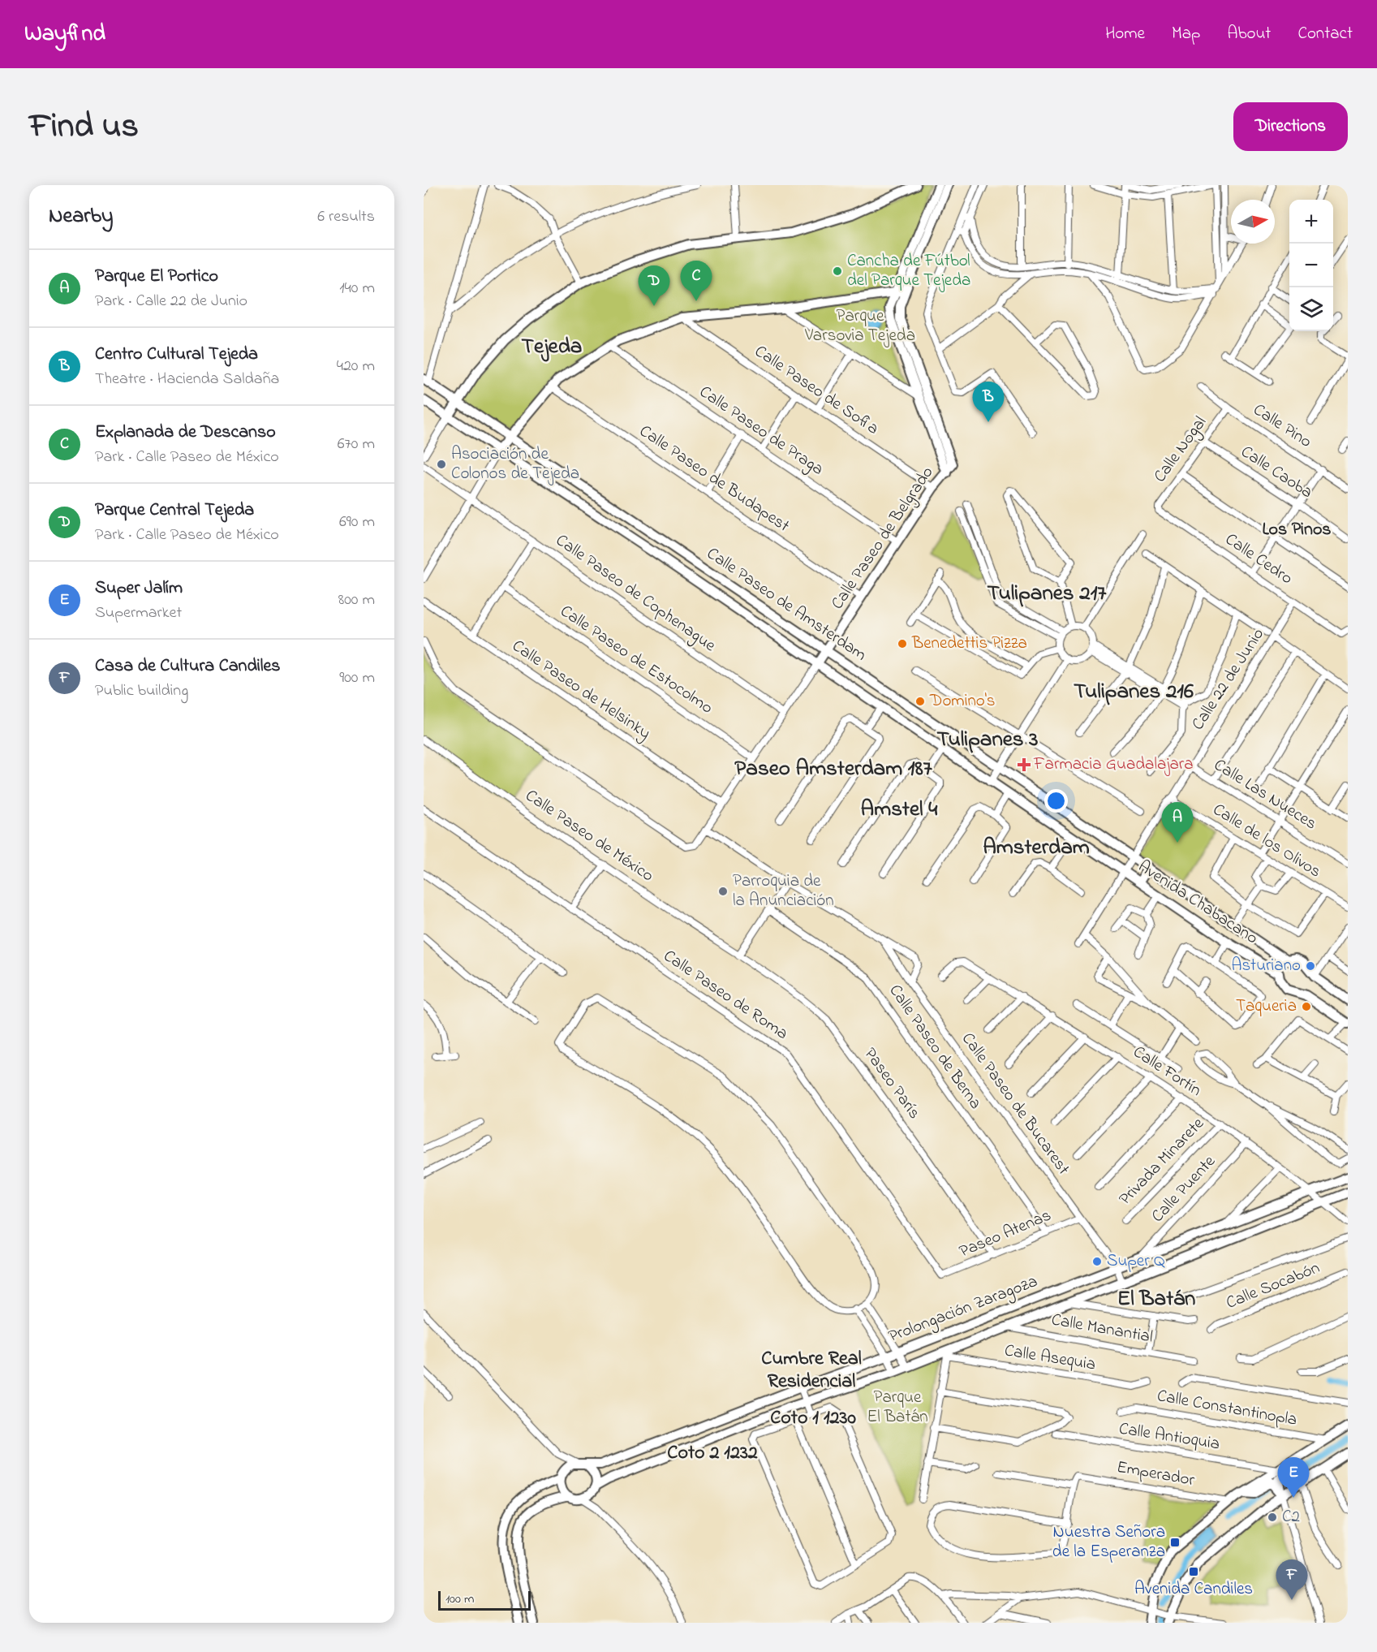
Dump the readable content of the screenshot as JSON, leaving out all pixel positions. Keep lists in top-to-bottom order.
{
  "streets": {
    "main road": [
      "Calle Paseo de Belgrado",
      "Calle Paseo de Amsterdam",
      "Avenida Chabacano",
      "Prolongación Zaragoza"
    ],
    "street": [
      "Calle Paseo de Sofia",
      "Calle Pino",
      "Calle Paseo de Praga",
      "Calle Nogal",
      "Calle Caoba",
      "Calle Paseo de Budapest",
      "Calle Cedro",
      "Calle Paseo de Cophenague",
      "Calle Paseo de Estocolmo",
      "Calle 22 de Junio",
      "Calle Paseo de Helsinky",
      "Calle Las Nueces",
      "Calle Paseo de México",
      "Calle de los Olivos",
      "Calle Paseo de Roma",
      "Calle Paseo de Berna",
      "Calle Fortín",
      "Paseo París",
      "Calle Paseo de Bucarest",
      "Privada Minarete",
      "Calle Puente",
      "Paseo Atenas",
      "Calle Socabón",
      "Calle Manantial",
      "Calle Asequia",
      "Calle Constantinopla",
      "Calle Antioquia",
      "Emperador"
    ]
  },
  "crossings": [
    ["Calle Paseo de Sofia", "Calle Paseo de Belgrado"],
    ["Calle Pino", "Calle Nogal"],
    ["Calle Paseo de Praga", "Calle Paseo de Belgrado"],
    ["Calle Nogal", "Calle Caoba"],
    ["Calle Nogal", "Calle Cedro"],
    ["Calle Paseo de Budapest", "Calle Paseo de Belgrado"],
    ["Calle Paseo de Belgrado", "Calle Paseo de Cophenague"],
    ["Calle Paseo de Belgrado", "Calle Paseo de Amsterdam"],
    ["Calle Paseo de Belgrado", "Calle Paseo de Estocolmo"],
    ["Calle Paseo de Belgrado", "Calle Paseo de Helsinky"],
    ["Calle Cedro", "Calle 22 de Junio"],
    ["Calle Paseo de Amsterdam", "Calle 22 de Junio"],
    ["Calle Paseo de Amsterdam", "Avenida Chabacano"],
    ["Calle 22 de Junio", "Calle Las Nueces"],
    ["Calle 22 de Junio", "Calle de los Olivos"],
    ["Calle 22 de Junio", "Avenida Chabacano"],
    ["Calle Paseo de México", "Paseo París"],
    ["Calle Paseo de Roma", "Paseo Atenas"],
    ["Calle Paseo de Berna", "Paseo Atenas"],
    ["Calle Fortín", "Privada Minarete"],
    ["Calle Fortín", "Calle Puente"],
    ["Calle Fortín", "Prolongación Zaragoza"],
    ["Paseo París", "Paseo Atenas"],
    ["Calle Paseo de Bucarest", "Paseo Atenas"],
    ["Calle Paseo de Bucarest", "Prolongación Zaragoza"],
    ["Calle Puente", "Prolongación Zaragoza"],
    ["Prolongación Zaragoza", "Calle Manantial"],
    ["Prolongación Zaragoza", "Calle Asequia"]
  ],
  "districts": [
    "Tejeda",
    "Los Pinos",
    "Tulipanes 217",
    "Tulipanes 216",
    "Tulipanes 3",
    "Paseo Amsterdam 187",
    "Amstel 4",
    "Amsterdam",
    "El Batán",
    "Cumbre Real Residencial",
    "Coto 1 1230",
    "Coto 2 1232"
  ],
  "parks": ["Parque Varsovia Tejeda", "Parque El Batán"],
  "places": {
    "other": [
      "Cancha de Fútbol del Parque Tejeda",
      "Asociación de Colonos de Tejeda",
      "Benedettis Pizza",
      "Domino's",
      "Parroquia de la Anunciación",
      "Asturiano",
      "Taqueria",
      "Super Q",
      "C2"
    ],
    "health": ["Farmacia Guadalajara"],
    "transit": ["Nuestra Señora de la Esperanza", "Avenida Candiles"]
  },
  "scale_bar": "100 m",
  "north": "right",
  "page": {
    "header": "Wayfind",
    "nav": [
      "Home",
      "Map",
      "About",
      "Contact"
    ],
    "title": "Find us",
    "buttons": "Directions",
    "heading": ["Nearby", "6 results"],
    "map_buttons": ["+", "−"],
    "list": [
      {
        "mark": "A",
        "name": "Parque El Portico",
        "note": "Park · Calle 22 de Junio",
        "value": "140 m"
      },
      {
        "mark": "B",
        "name": "Centro Cultural Tejeda",
        "note": "Theatre · Hacienda Saldaña",
        "value": "420 m"
      },
      {
        "mark": "C",
        "name": "Explanada de Descanso",
        "note": "Park · Calle Paseo de México",
        "value": "670 m"
      },
      {
        "mark": "D",
        "name": "Parque Central Tejeda",
        "note": "Park · Calle Paseo de México",
        "value": "690 m"
      },
      {
        "mark": "E",
        "name": "Super Jalím",
        "note": "Supermarket",
        "value": "800 m"
      },
      {
        "mark": "F",
        "name": "Casa de Cultura Candiles",
        "note": "Public building",
        "value": "900 m"
      }
    ],
    "pins": [
      "C",
      "D",
      "B",
      "A",
      "E",
      "F"
    ],
    "scale": "100 m"
  }
}
